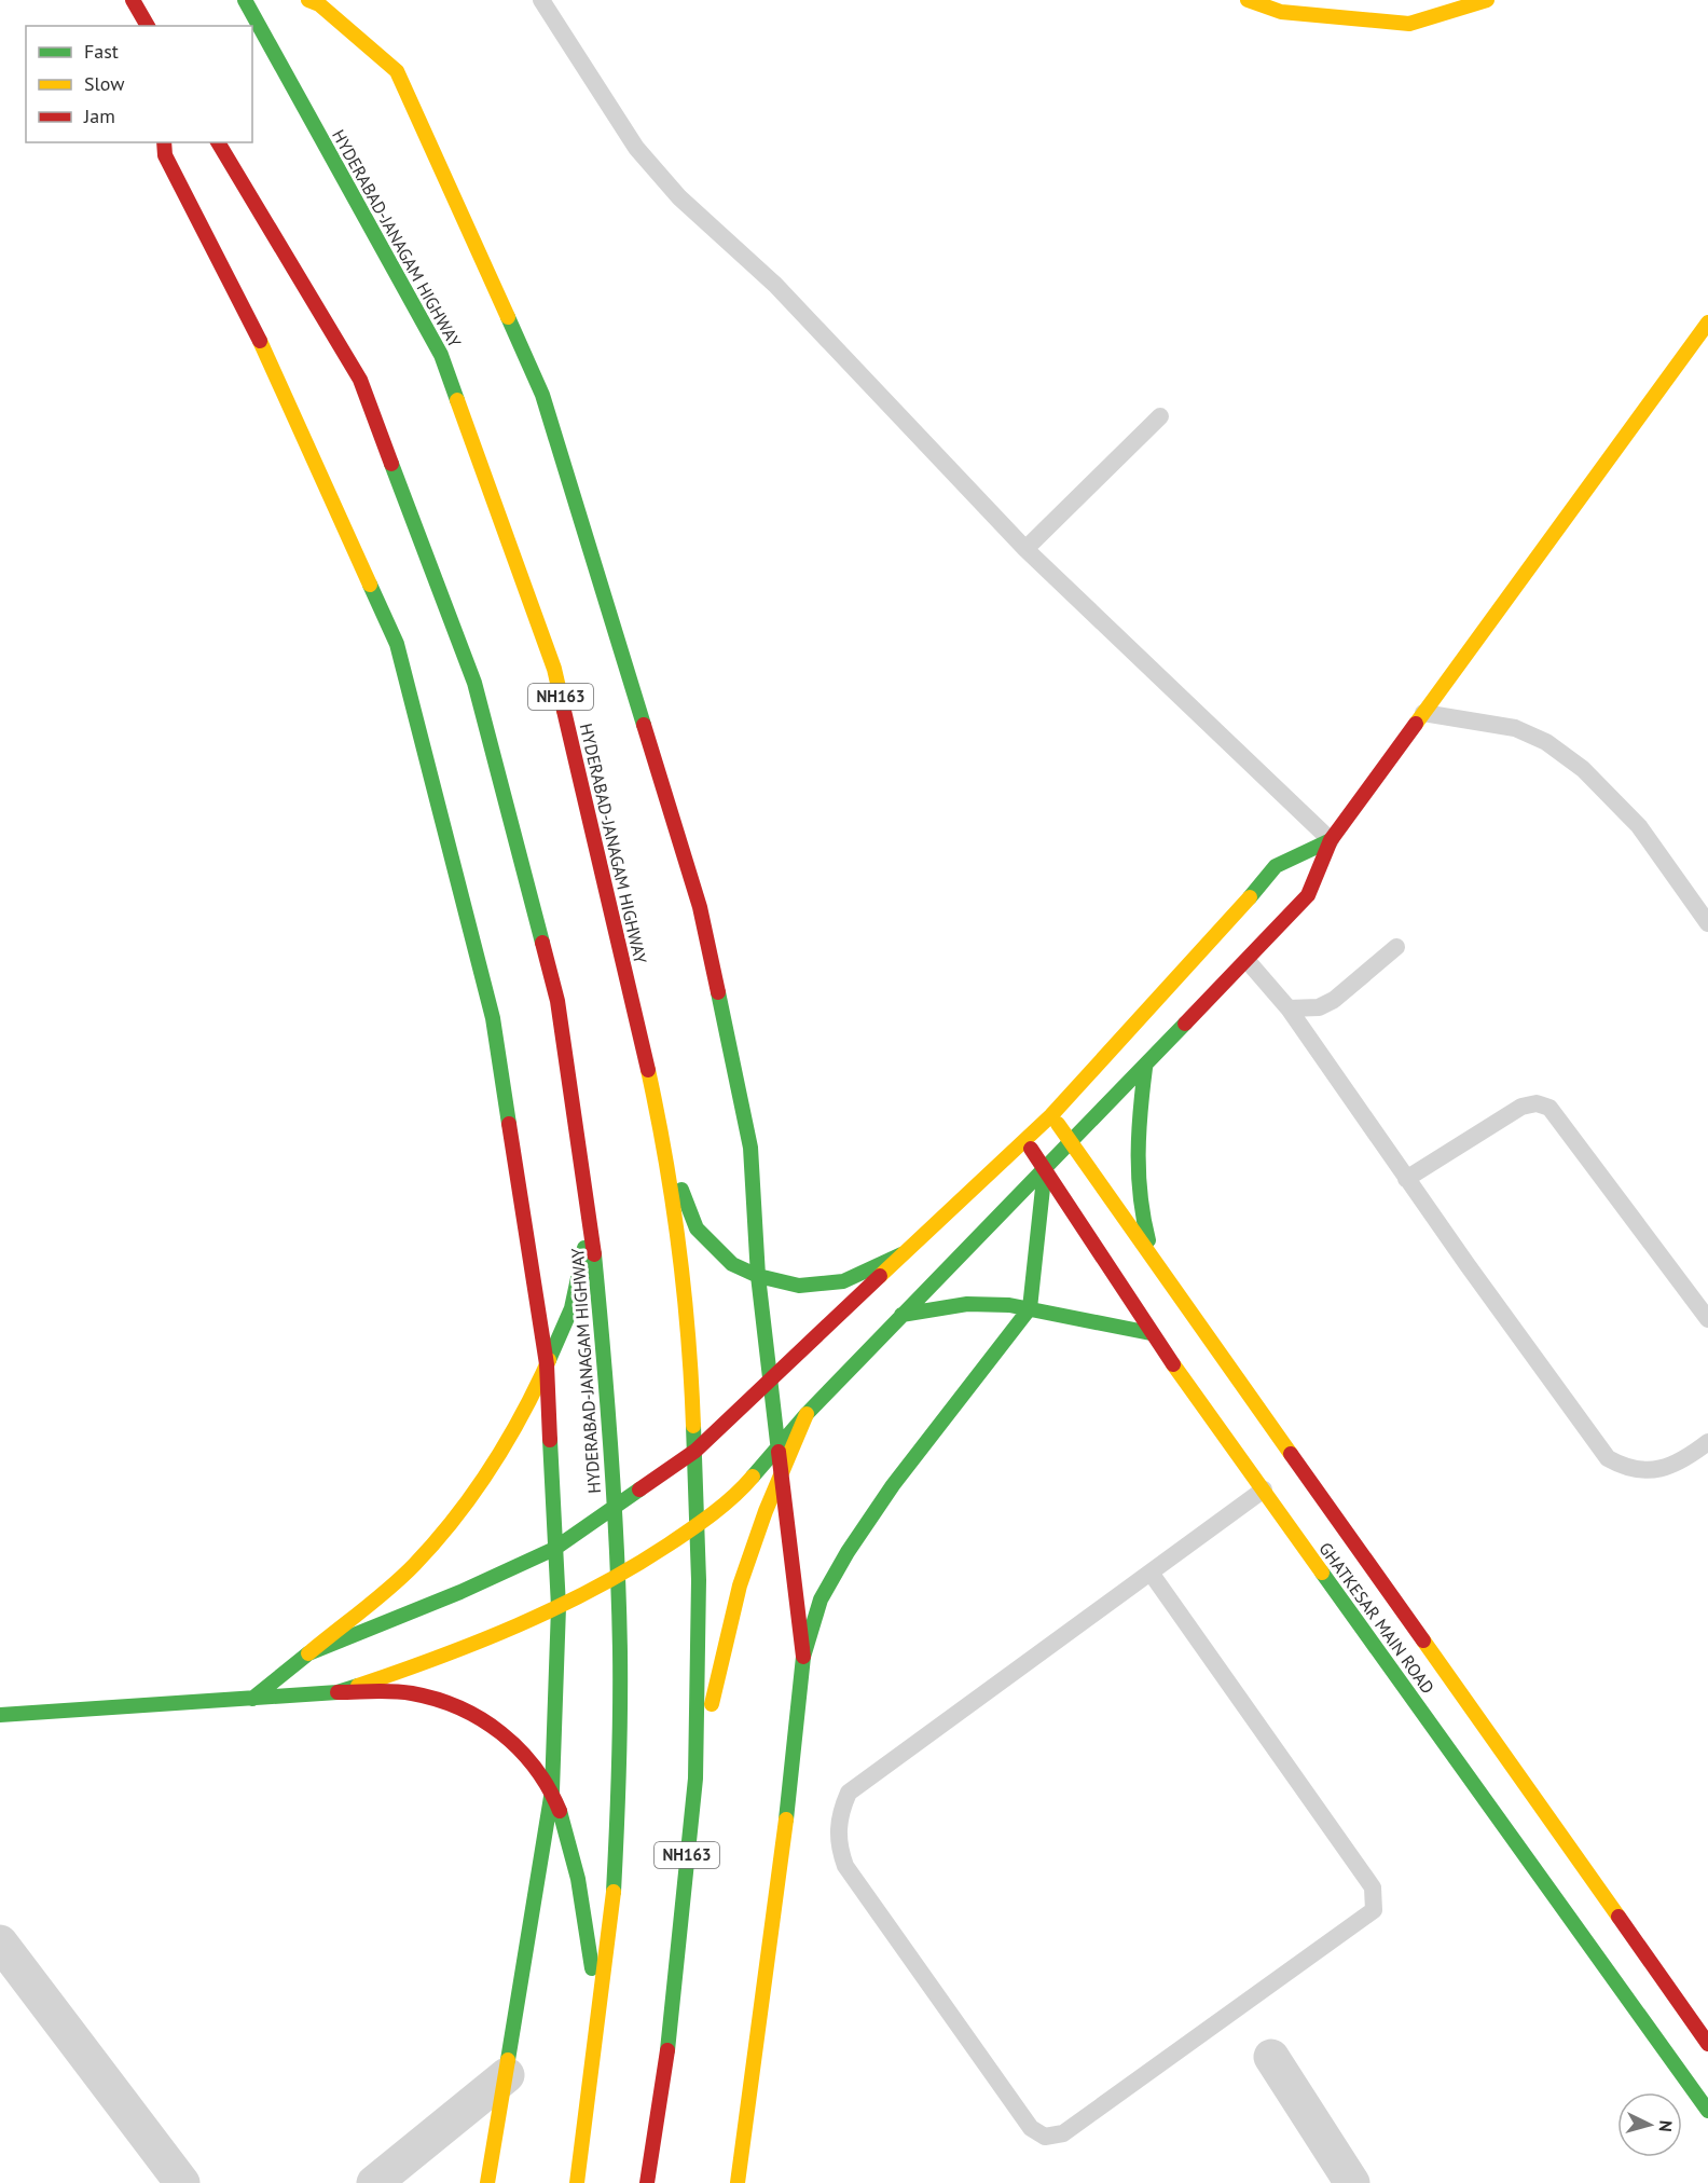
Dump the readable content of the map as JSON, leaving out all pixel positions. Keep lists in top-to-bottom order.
{
  "streets": {
    "main road": ["HYDERABAD-JANAGAM HIGHWAY", "NH163", "GHATKESAR MAIN ROAD"]
  },
  "crossings": [
    ["HYDERABAD-JANAGAM HIGHWAY", "NH163"]
  ],
  "legend": ["Fast", "Slow", "Jam"],
  "north": "right"
}
